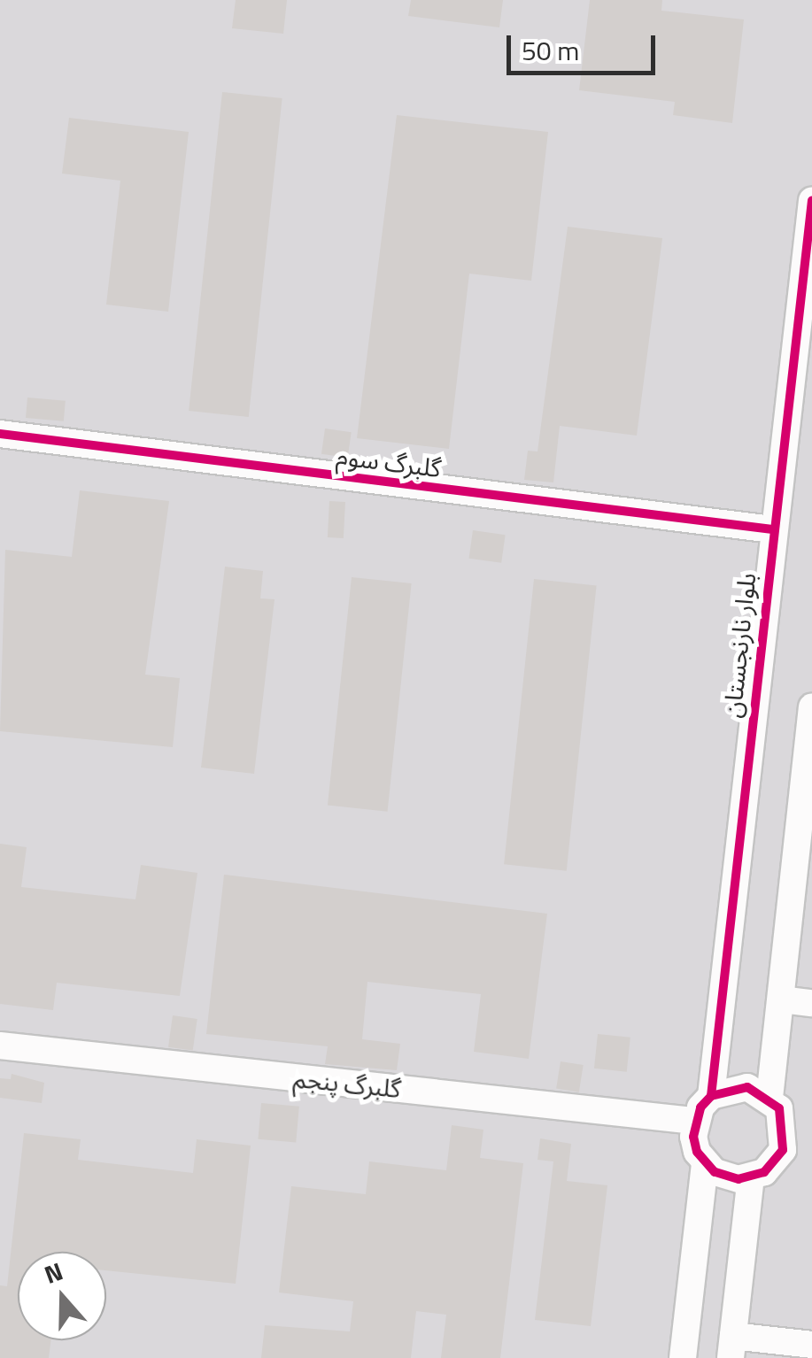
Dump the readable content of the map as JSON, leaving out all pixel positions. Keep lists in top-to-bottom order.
{
  "streets": {
    "street": ["گلبرگ سوم", "بلوار نارنجستان", "گلبرگ پنجم"]
  },
  "crossings": [
    ["گلبرگ سوم", "بلوار نارنجستان"],
    ["بلوار نارنجستان", "گلبرگ پنجم"]
  ],
  "scale_bar": "50 m",
  "north": "top"
}
